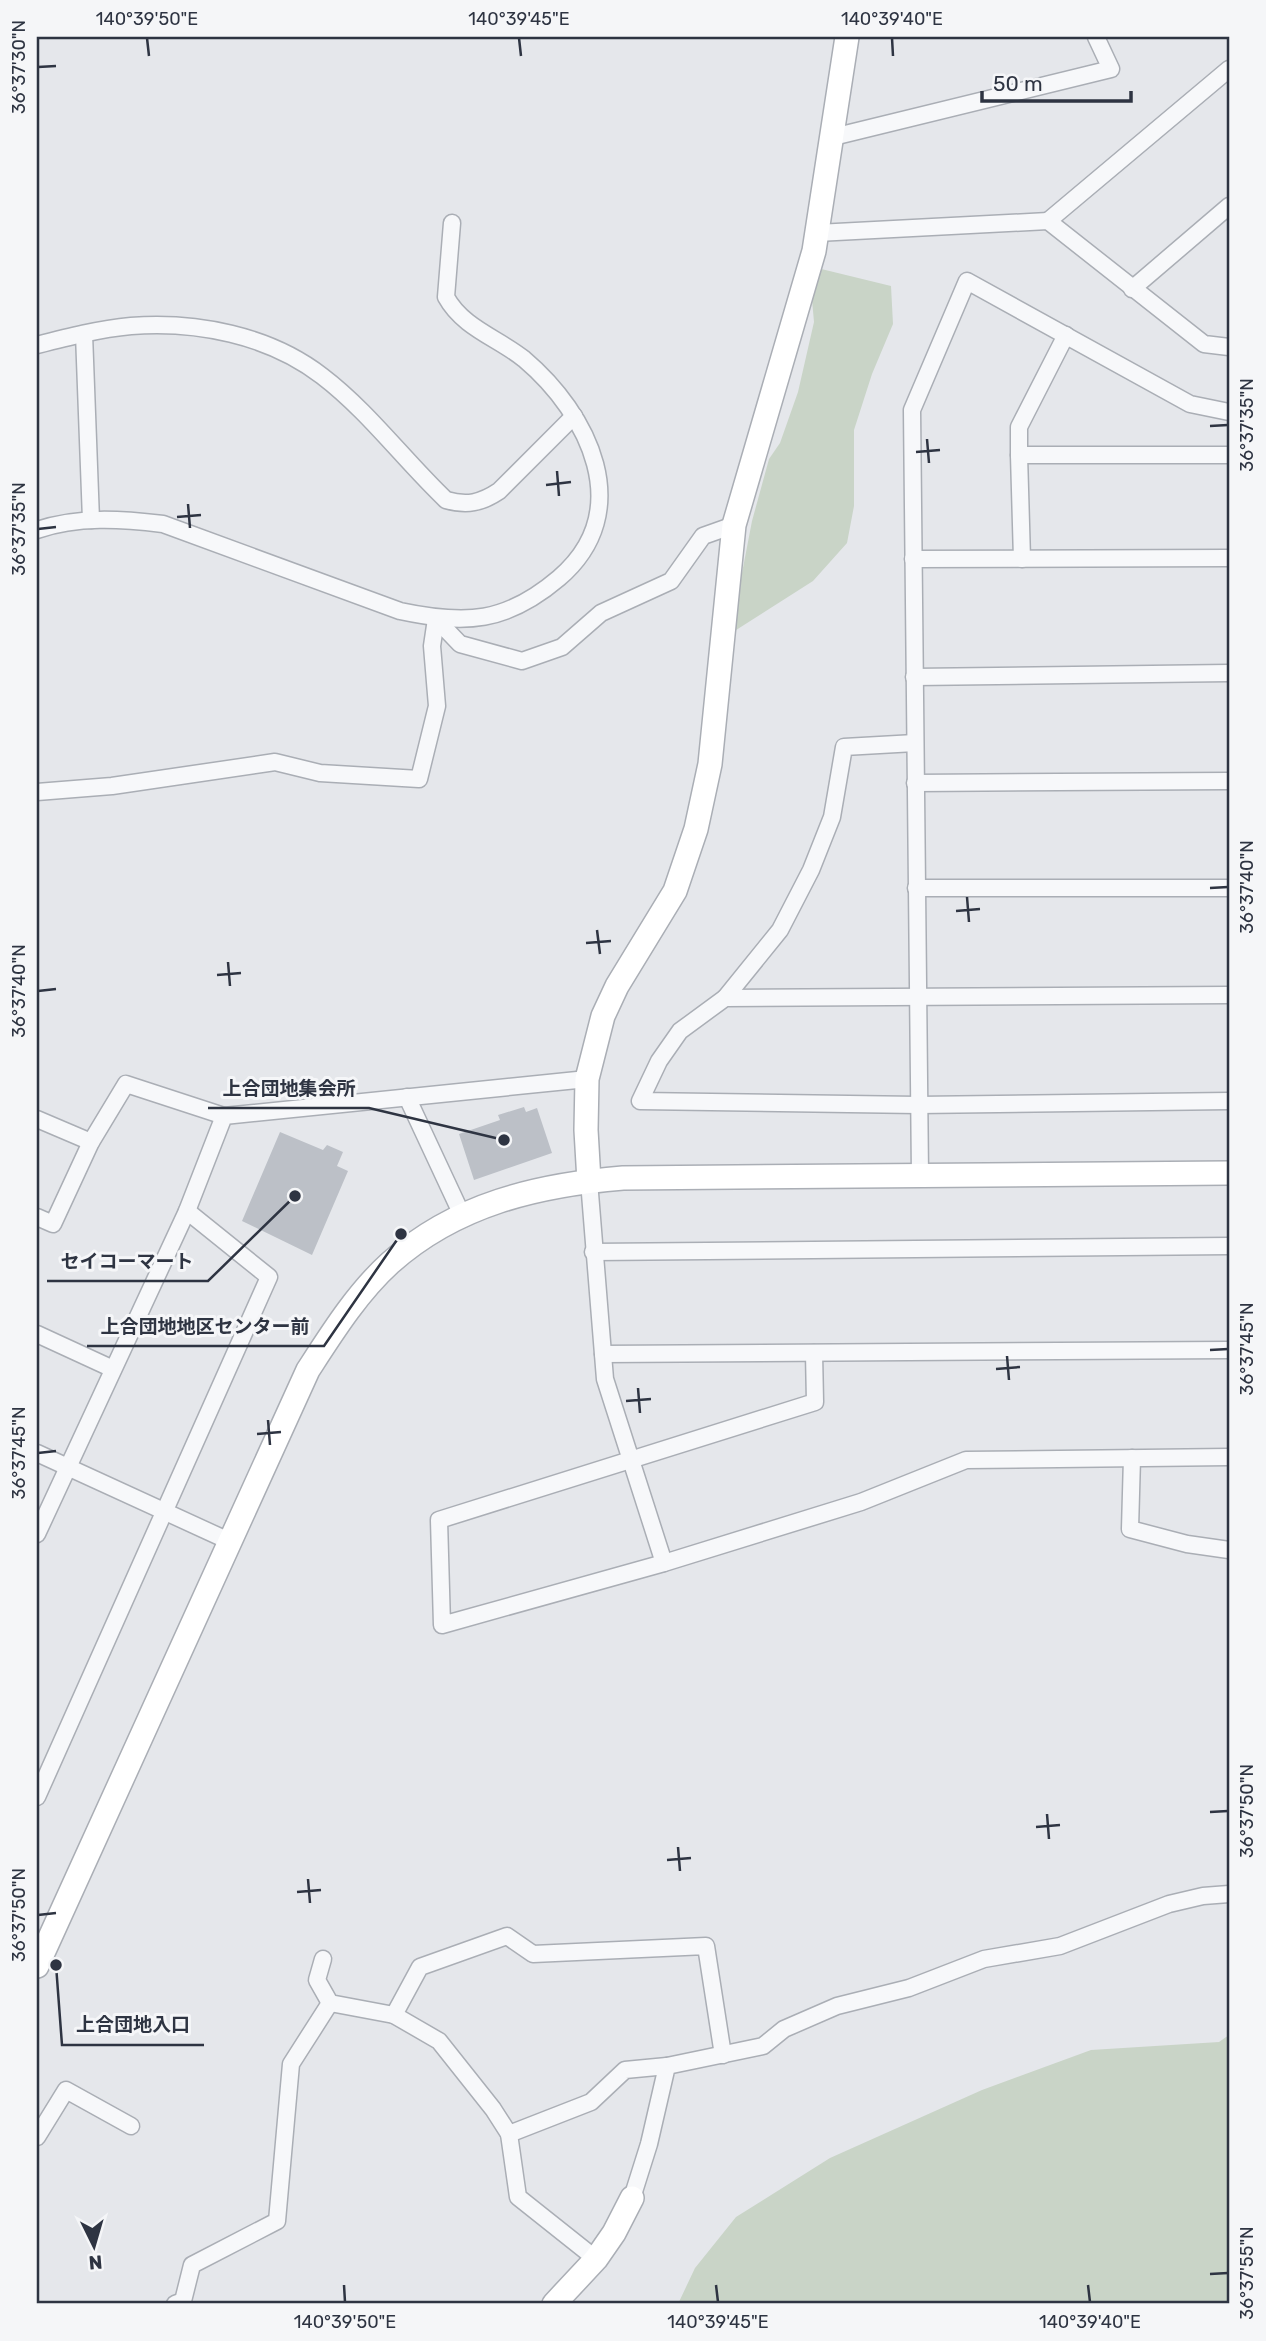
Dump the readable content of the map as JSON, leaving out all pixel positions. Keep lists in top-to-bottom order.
{
  "places": [
    "上合団地集会所",
    "セイコーマート",
    "上合団地地区センター前",
    "上合団地入口"
  ],
  "scale_bar": "50 m",
  "north": "bottom",
  "coordinates": [
    "140°39'50\"E",
    "140°39'45\"E",
    "140°39'40\"E",
    "36°37'30\"N",
    "36°37'35\"N",
    "36°37'40\"N",
    "36°37'45\"N",
    "36°37'50\"N",
    "36°37'55\"N"
  ]
}
